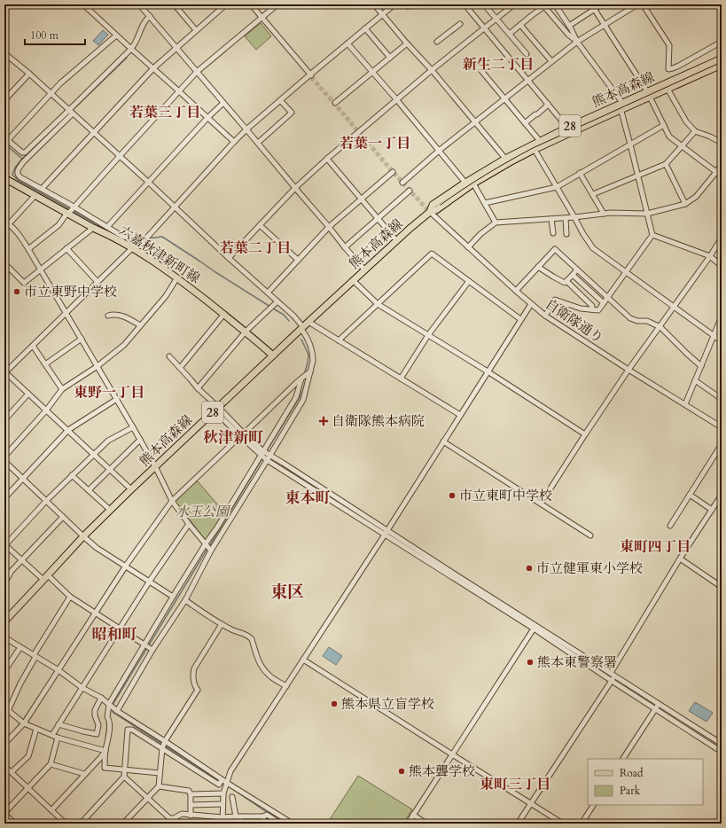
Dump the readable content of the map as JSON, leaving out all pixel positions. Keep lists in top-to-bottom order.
{
  "streets": {
    "main road": ["熊本高森線", "28", "六嘉秋津新町線"],
    "street": ["自衛隊通り"]
  },
  "crossings": [
    ["熊本高森線", "六嘉秋津新町線"],
    ["熊本高森線", "自衛隊通り"]
  ],
  "districts": [
    "新生二丁目",
    "若葉三丁目",
    "若葉一丁目",
    "若葉二丁目",
    "東野一丁目",
    "秋津新町",
    "東本町",
    "東町四丁目",
    "東区",
    "昭和町",
    "東町三丁目"
  ],
  "parks": ["水玉公園"],
  "places": {
    "other": [
      "市立東野中学校",
      "市立東町中学校",
      "市立健軍東小学校",
      "熊本東警察署",
      "熊本県立盲学校",
      "熊本聾学校"
    ],
    "health": ["自衛隊熊本病院"]
  },
  "legend": ["Road", "Park"],
  "scale_bar": "100 m"
}
